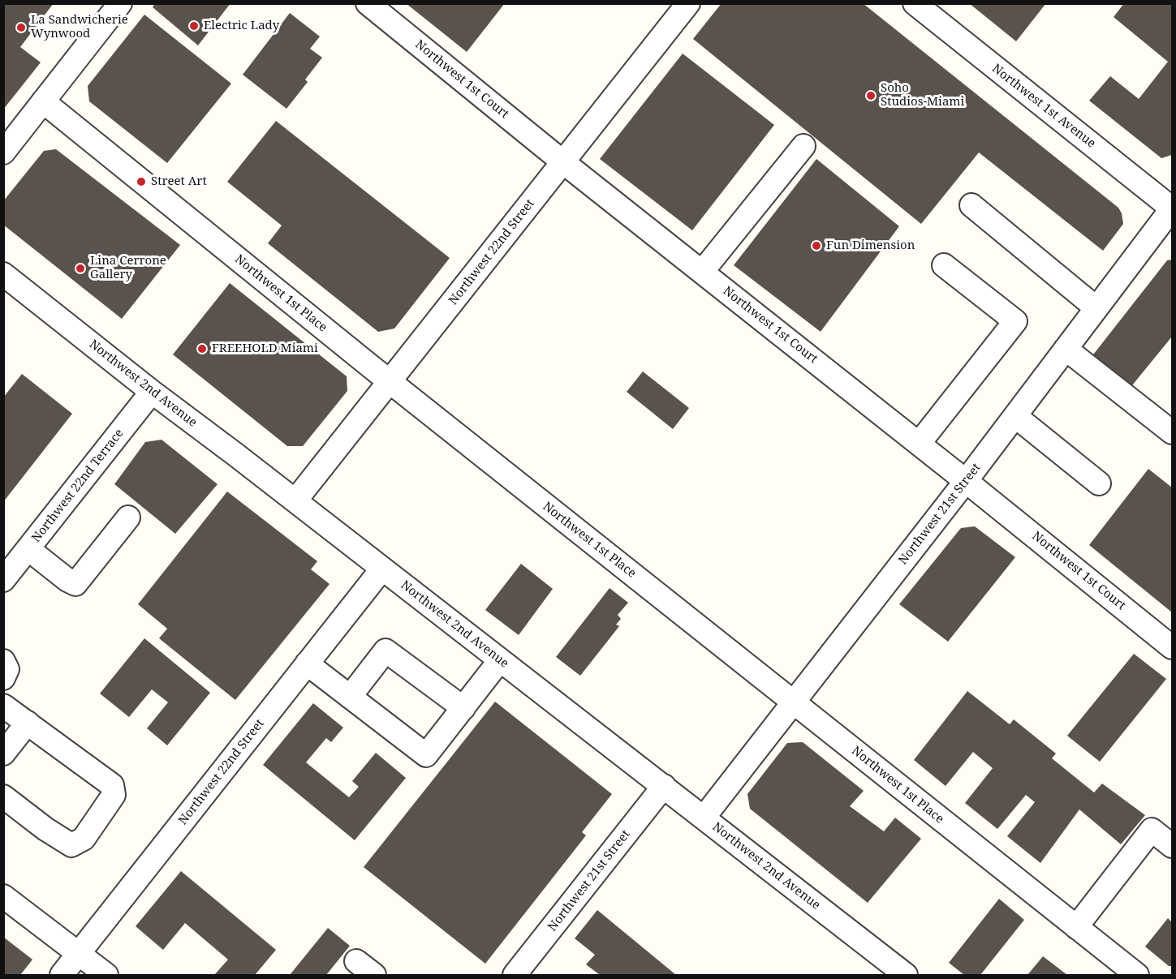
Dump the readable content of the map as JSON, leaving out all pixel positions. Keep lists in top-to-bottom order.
{
  "streets": {
    "street": [
      "Northwest 1st Court",
      "Northwest 1st Avenue",
      "Northwest 22nd Street",
      "Northwest 1st Place",
      "Northwest 2nd Avenue",
      "Northwest 22nd Terrace",
      "Northwest 21st Street"
    ]
  },
  "crossings": [
    ["Northwest 1st Court", "Northwest 22nd Street"],
    ["Northwest 1st Court", "Northwest 21st Street"],
    ["Northwest 1st Avenue", "Northwest 21st Street"],
    ["Northwest 22nd Street", "Northwest 1st Place"],
    ["Northwest 22nd Street", "Northwest 2nd Avenue"],
    ["Northwest 1st Place", "Northwest 21st Street"],
    ["Northwest 2nd Avenue", "Northwest 22nd Terrace"],
    ["Northwest 2nd Avenue", "Northwest 21st Street"]
  ],
  "places": [
    "Electric Lady",
    "La Sandwicherie Wynwood",
    "Soho Studios-Miami",
    "Street Art",
    "Fun Dimension",
    "Lina Cerrone Gallery",
    "FREEHOLD Miami"
  ]
}
